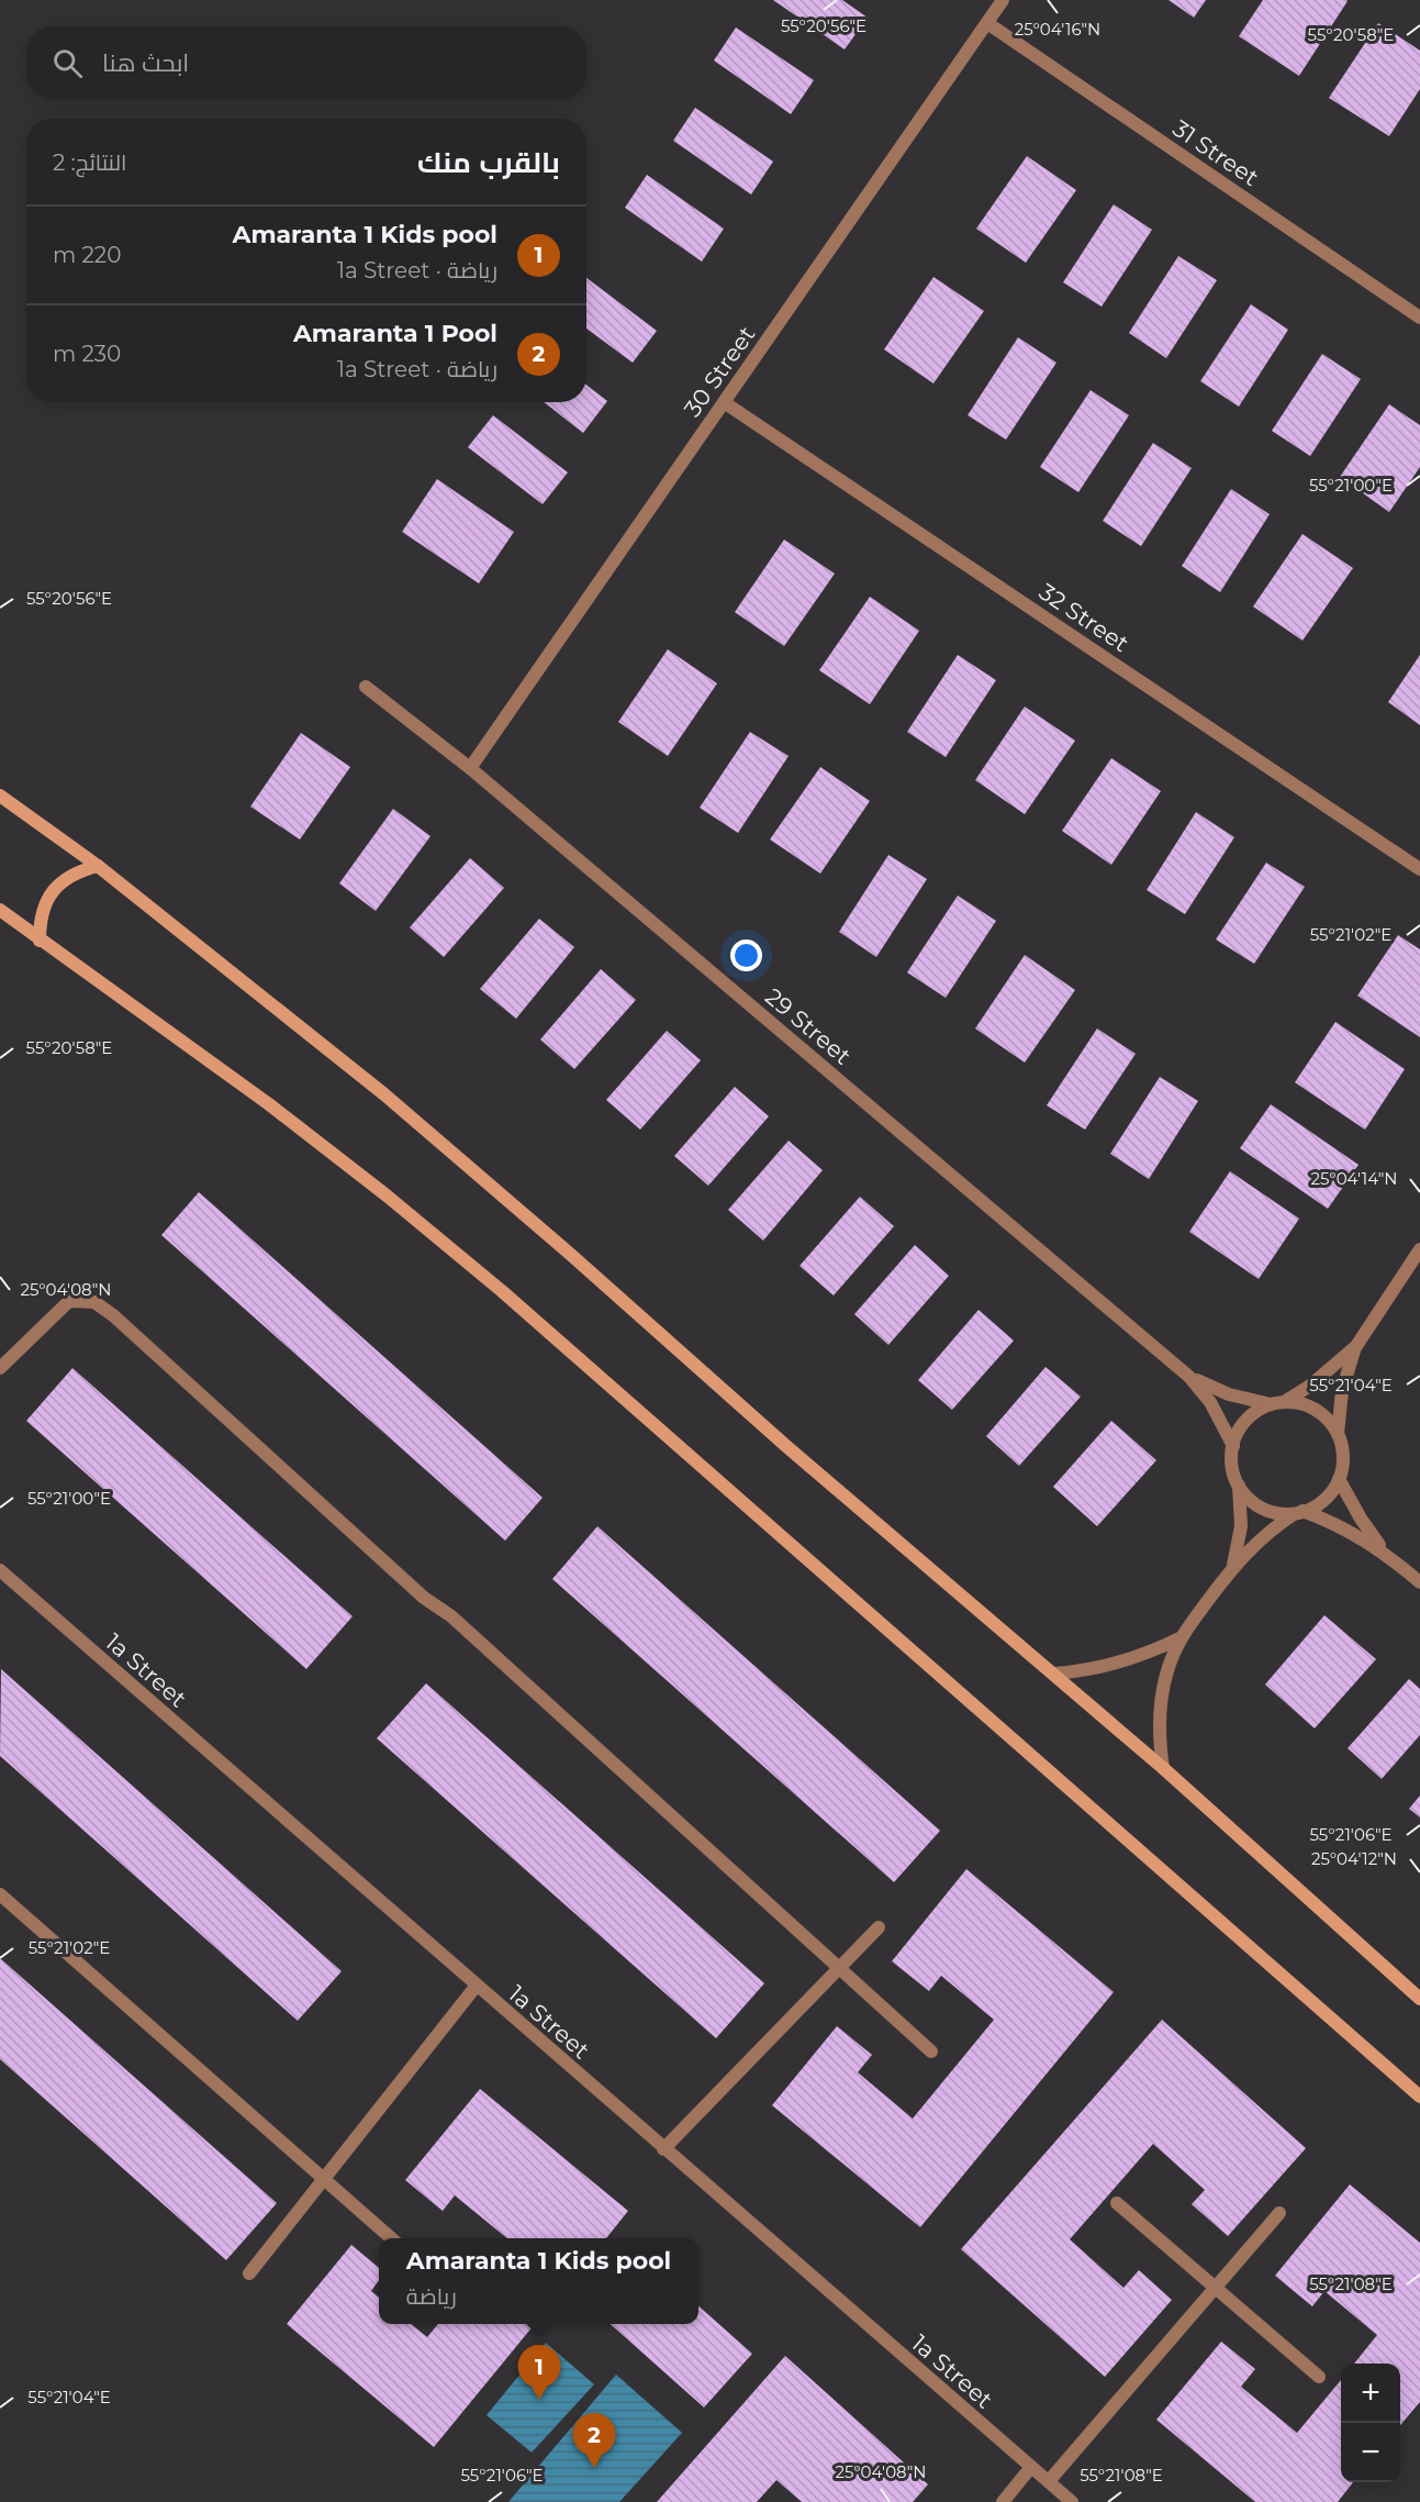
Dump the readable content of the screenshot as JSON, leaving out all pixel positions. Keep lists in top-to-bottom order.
{
  "streets": {
    "street": [
      "31 Street",
      "30 Street",
      "32 Street",
      "29 Street",
      "1a Street"
    ]
  },
  "crossings": [
    ["31 Street", "30 Street"],
    ["30 Street", "32 Street"],
    ["30 Street", "29 Street"]
  ],
  "page": {
    "search": "ابحث هنا",
    "heading": ["بالقرب منك", "النتائج: 2"],
    "list": [
      {
        "mark": "1",
        "name": "Amaranta 1 Kids pool",
        "note": "رياضة · 1a Street",
        "value": "220 m"
      },
      {
        "mark": "2",
        "name": "Amaranta 1 Pool",
        "note": "رياضة · 1a Street",
        "value": "230 m"
      }
    ],
    "popup": ["Amaranta 1 Kids pool", "رياضة"],
    "pins": ["1", "2"],
    "map_buttons": ["+", "−"]
  },
  "coordinates": [
    "55°20'56\"E",
    "25°04'16\"N",
    "55°20'58\"E",
    "55°21'00\"E",
    "55°21'02\"E",
    "25°04'14\"N",
    "25°04'08\"N",
    "55°21'04\"E",
    "55°21'06\"E",
    "25°04'12\"N",
    "55°21'08\"E"
  ]
}
